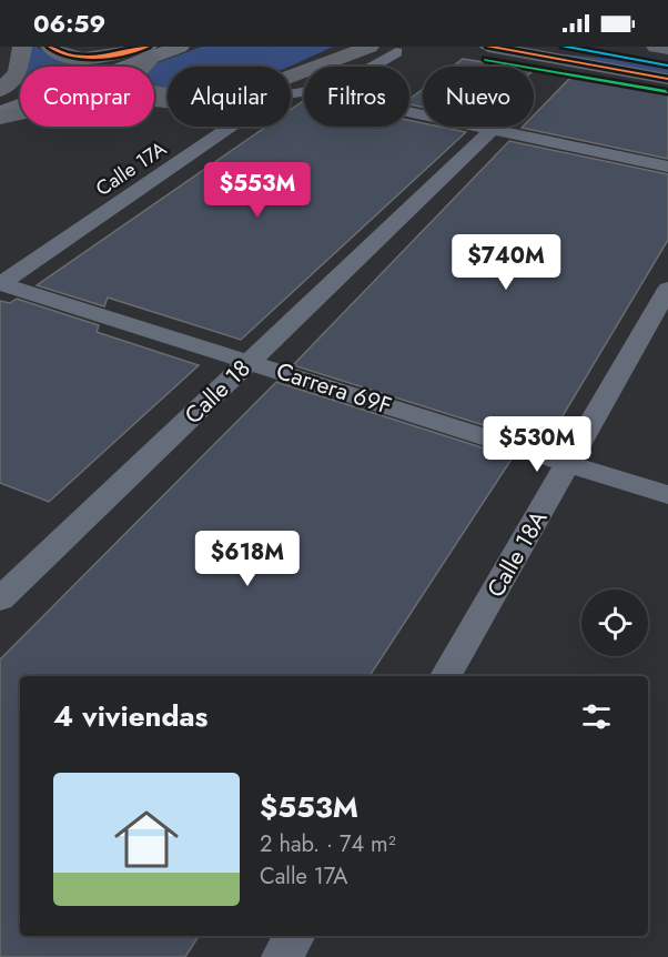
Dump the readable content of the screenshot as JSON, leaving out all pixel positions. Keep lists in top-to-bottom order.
{
  "streets": {
    "street": [
      "Calle 17A",
      "Carrera 69F",
      "Calle 18",
      "Calle 18A"
    ]
  },
  "crossings": [
    ["Calle 17A", "Carrera 69F"],
    ["Carrera 69F", "Calle 18"],
    ["Carrera 69F", "Calle 18A"]
  ],
  "page": {
    "status": "06:59",
    "chip": [
      "Comprar",
      "Alquilar",
      "Filtros",
      "Nuevo"
    ],
    "price": [
      "$553M",
      "$740M",
      "$530M",
      "$618M"
    ],
    "heading": "4 viviendas",
    "list": [
      {
        "name": "$553M",
        "note": "2 hab. · 74 m² · Calle 17A"
      }
    ]
  }
}
